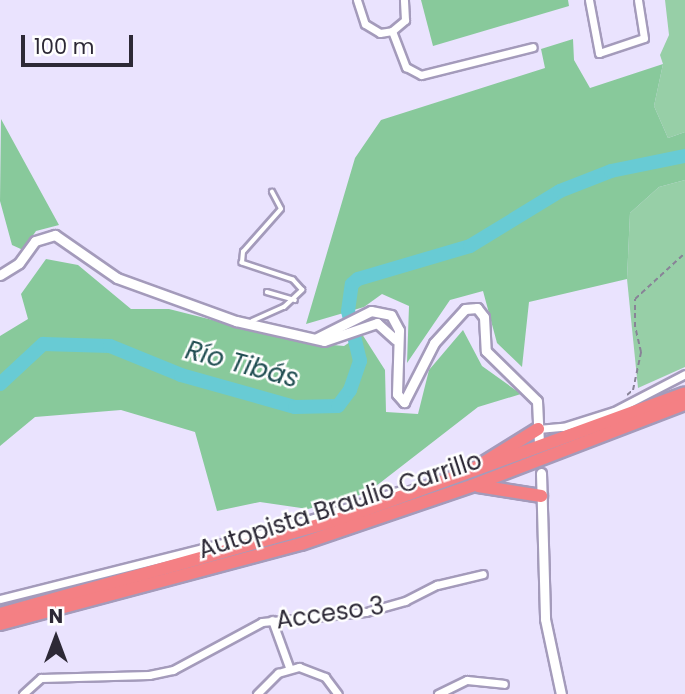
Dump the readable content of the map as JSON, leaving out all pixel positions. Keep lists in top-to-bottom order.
{
  "streets": {
    "highway": ["Autopista Braulio Carrillo"],
    "street": ["Acceso 3"]
  },
  "water": ["Río Tibás"],
  "scale_bar": "100 m",
  "north": "top"
}
